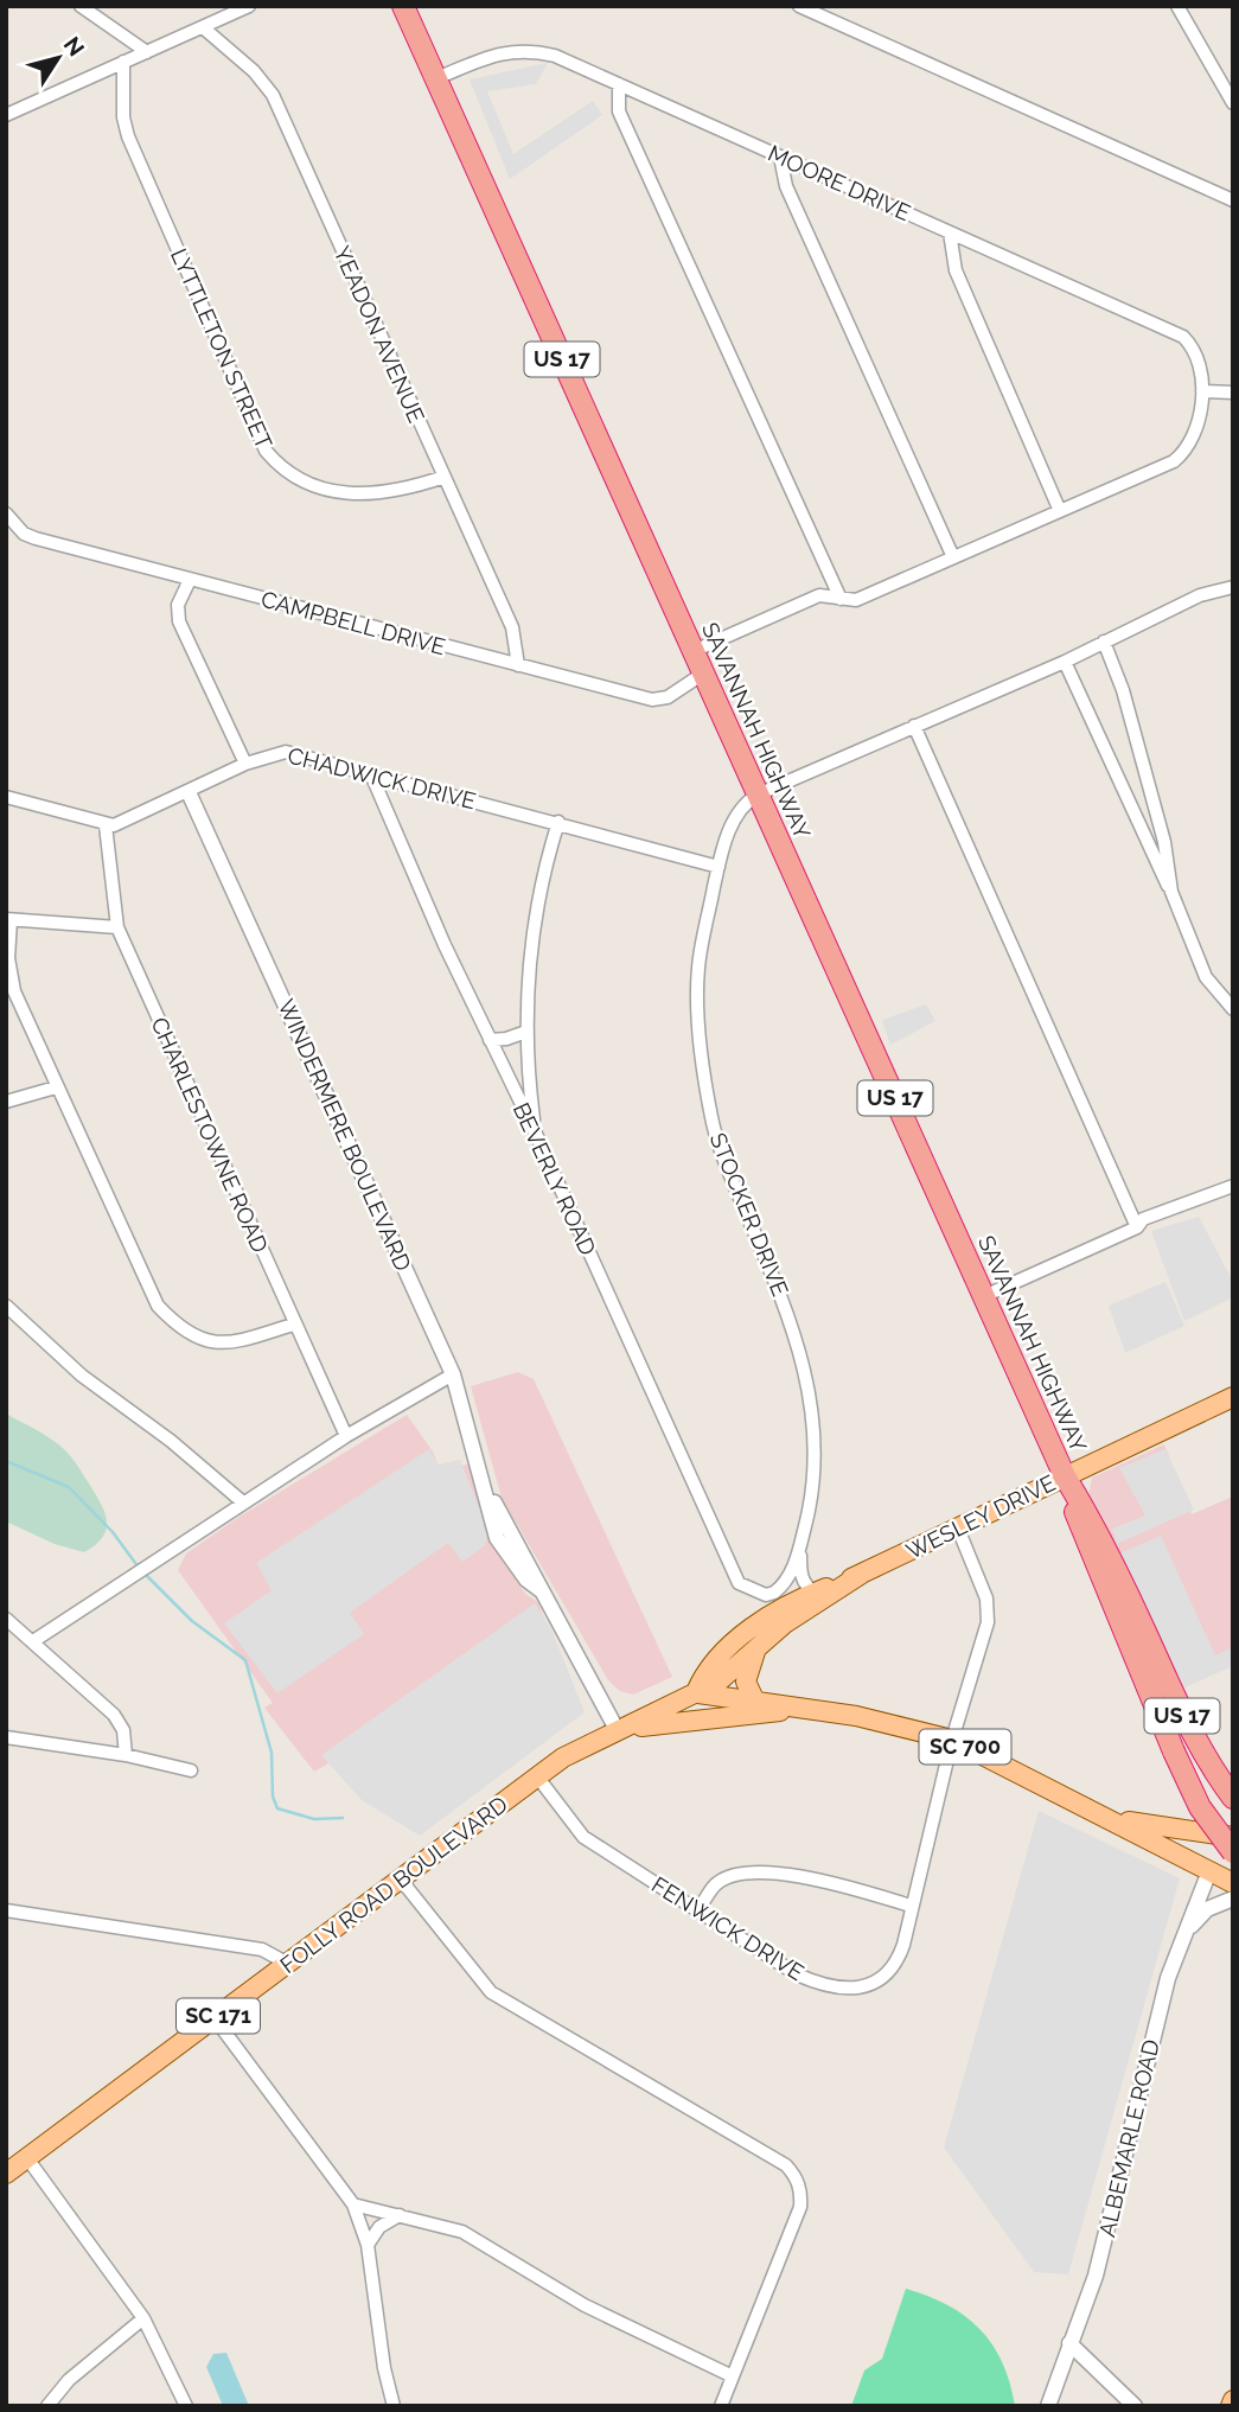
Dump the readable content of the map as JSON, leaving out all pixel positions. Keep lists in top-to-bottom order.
{
  "streets": {
    "highway": ["US 17", "SAVANNAH HIGHWAY"],
    "main road": [
      "WESLEY DRIVE",
      "SC 700",
      "FOLLY ROAD BOULEVARD",
      "SC 171"
    ],
    "street": [
      "MOORE DRIVE",
      "YEADON AVENUE",
      "LYTTLETON STREET",
      "CAMPBELL DRIVE",
      "CHADWICK DRIVE",
      "CHARLESTOWNE ROAD",
      "WINDERMERE BOULEVARD",
      "BEVERLY ROAD",
      "STOCKER DRIVE",
      "FENWICK DRIVE",
      "ALBEMARLE ROAD"
    ]
  },
  "crossings": [
    ["MOORE DRIVE", "SAVANNAH HIGHWAY"],
    ["YEADON AVENUE", "LYTTLETON STREET"],
    ["YEADON AVENUE", "CAMPBELL DRIVE"],
    ["CAMPBELL DRIVE", "SAVANNAH HIGHWAY"],
    ["SAVANNAH HIGHWAY", "STOCKER DRIVE"],
    ["SAVANNAH HIGHWAY", "WESLEY DRIVE"],
    ["CHADWICK DRIVE", "CHARLESTOWNE ROAD"],
    ["CHADWICK DRIVE", "WINDERMERE BOULEVARD"],
    ["CHADWICK DRIVE", "BEVERLY ROAD"],
    ["CHADWICK DRIVE", "STOCKER DRIVE"],
    ["WINDERMERE BOULEVARD", "FOLLY ROAD BOULEVARD"],
    ["BEVERLY ROAD", "STOCKER DRIVE"],
    ["STOCKER DRIVE", "WESLEY DRIVE"],
    ["WESLEY DRIVE", "FOLLY ROAD BOULEVARD"],
    ["WESLEY DRIVE", "FENWICK DRIVE"],
    ["FOLLY ROAD BOULEVARD", "FENWICK DRIVE"],
    ["FOLLY ROAD BOULEVARD", "ALBEMARLE ROAD"]
  ],
  "north": "top right"
}
